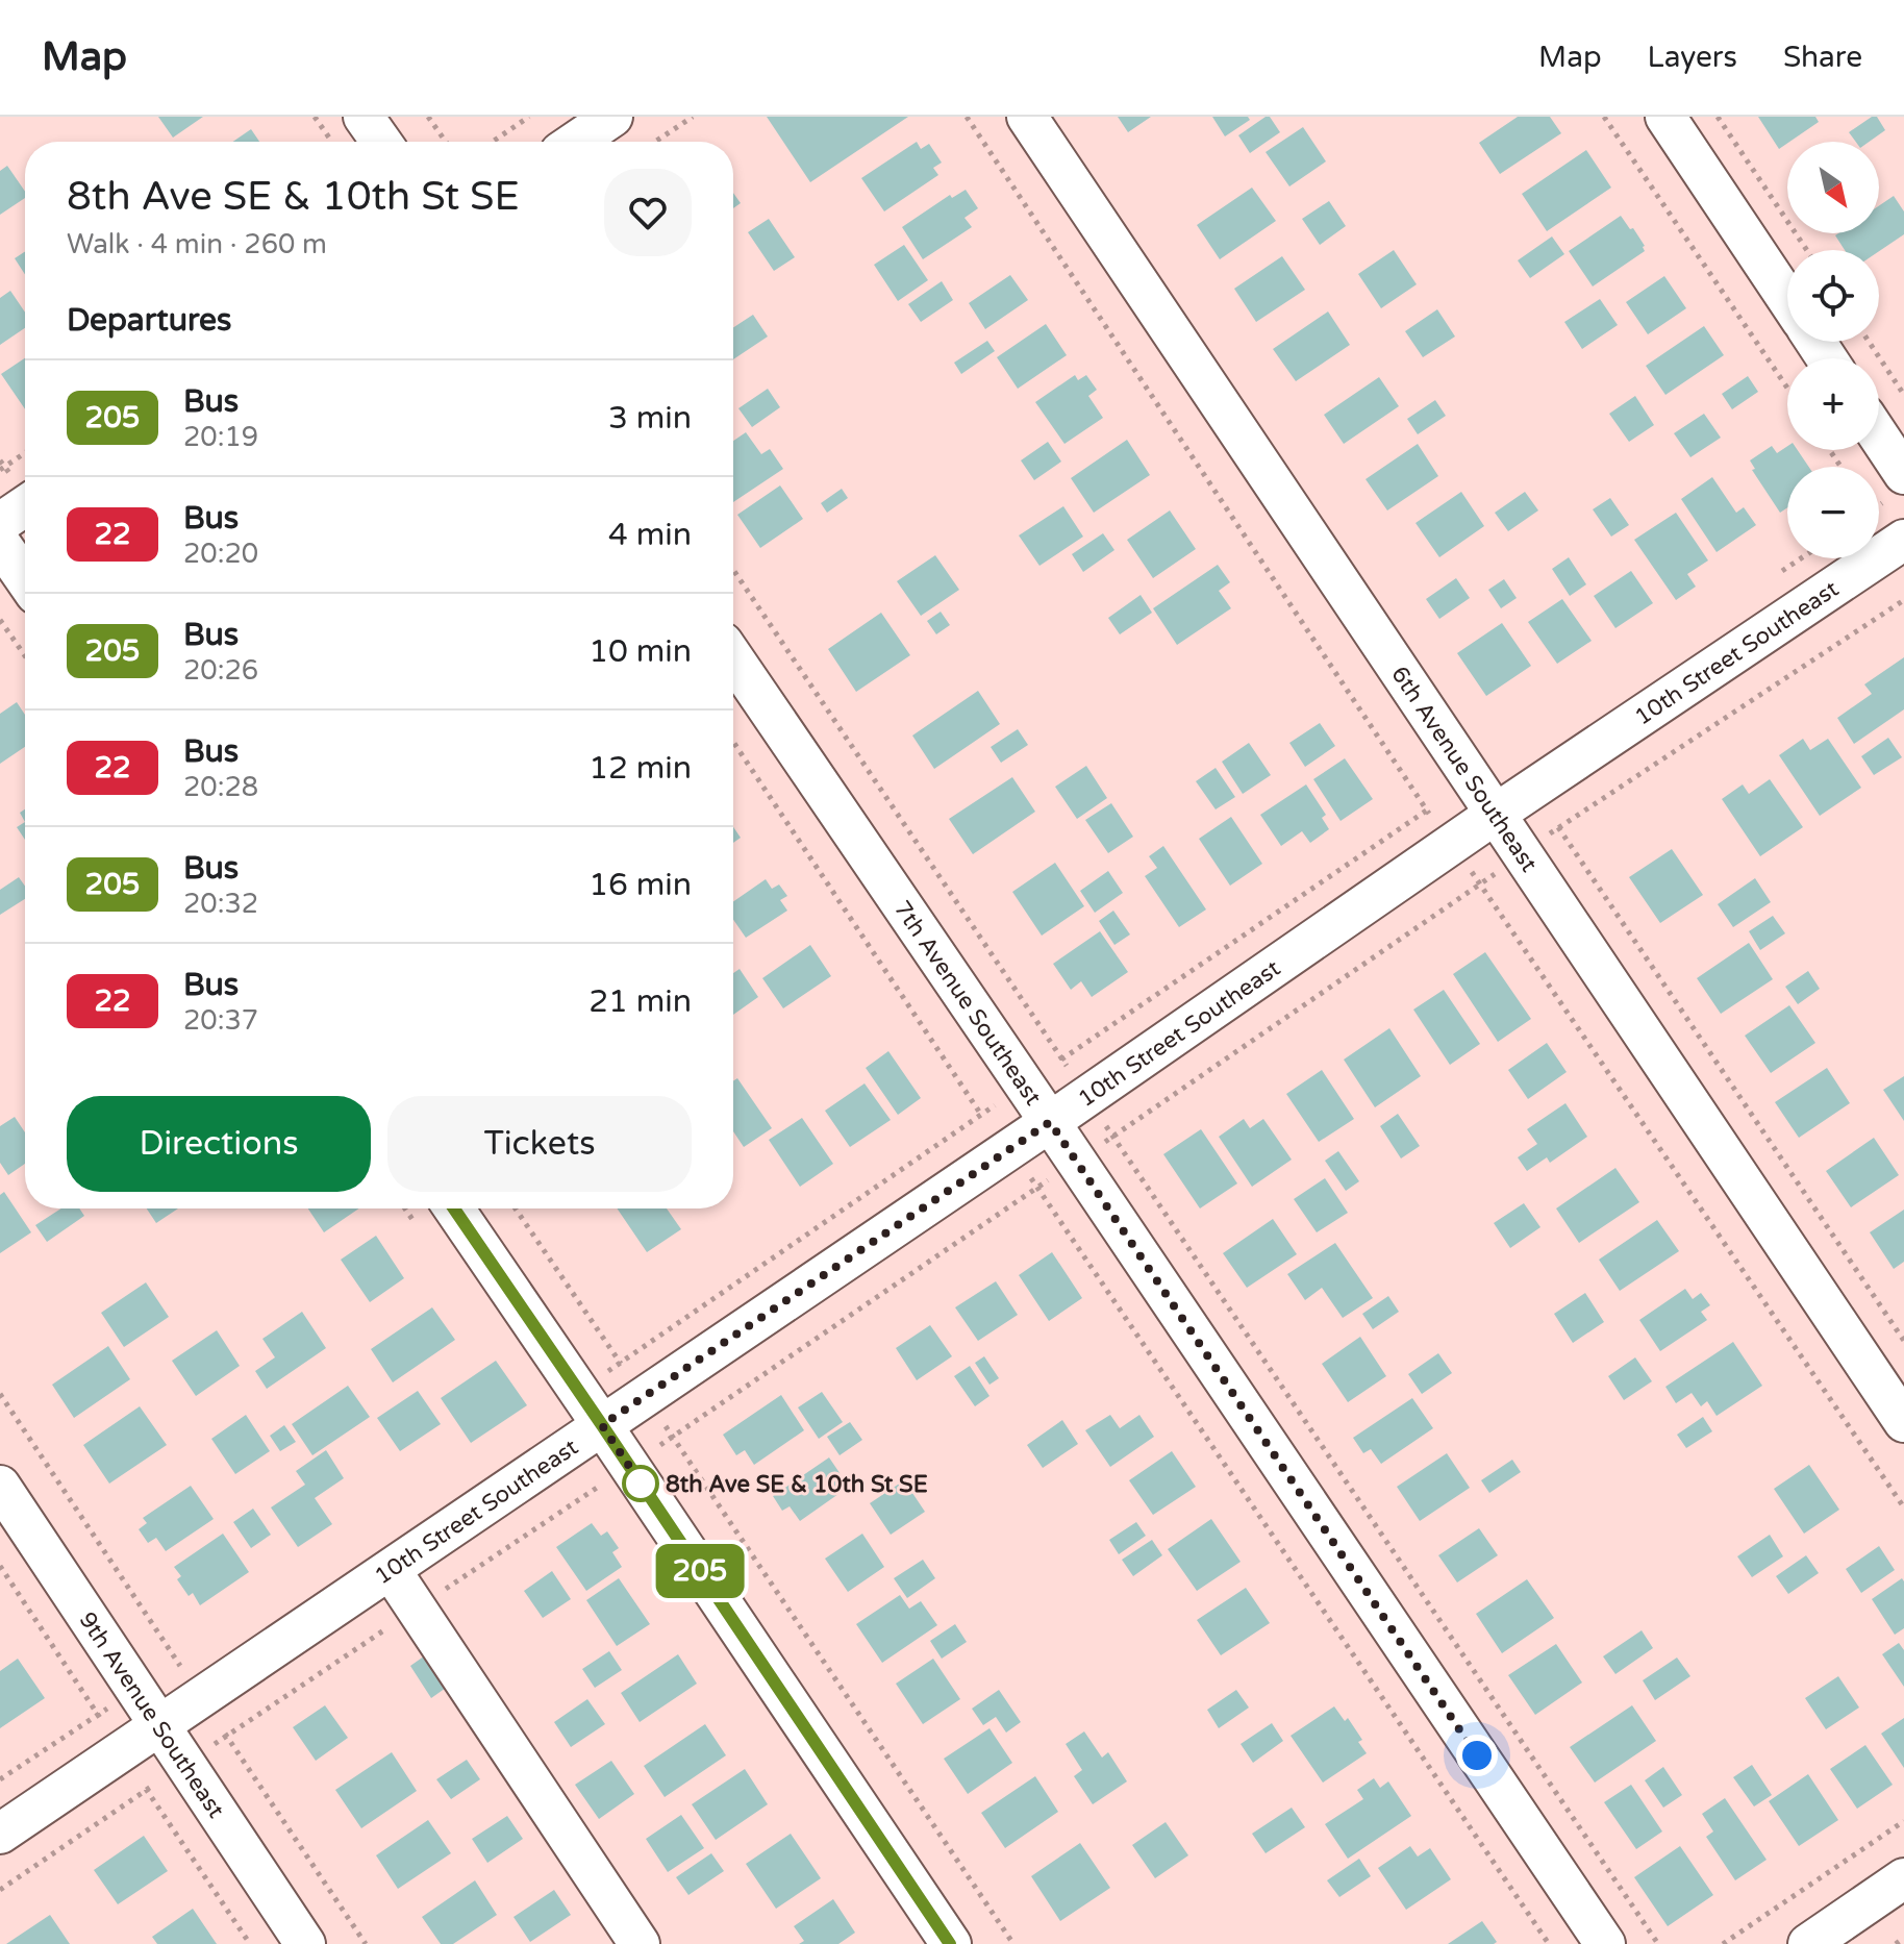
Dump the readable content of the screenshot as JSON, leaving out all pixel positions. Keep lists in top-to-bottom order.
{
  "streets": {
    "street": [
      "10th Street Southeast",
      "6th Avenue Southeast",
      "7th Avenue Southeast",
      "9th Avenue Southeast"
    ]
  },
  "crossings": [
    ["10th Street Southeast", "6th Avenue Southeast"],
    ["10th Street Southeast", "7th Avenue Southeast"],
    ["10th Street Southeast", "9th Avenue Southeast"]
  ],
  "places": ["8th Ave SE & 10th St SE"],
  "lines": ["bus line 205"],
  "north": "bottom right",
  "page": {
    "header": "Map",
    "nav": ["Map", "Layers", "Share"],
    "on_map": "205",
    "map_buttons": ["+", "−"],
    "heading": [
      ["8th Ave SE & 10th St SE", "Walk · 4 min · 260 m"],
      "Departures"
    ],
    "list": [
      {
        "mark": "205",
        "name": "Bus",
        "note": "20:19",
        "value": "3 min"
      },
      {
        "mark": "22",
        "name": "Bus",
        "note": "20:20",
        "value": "4 min"
      },
      {
        "mark": "205",
        "name": "Bus",
        "note": "20:26",
        "value": "10 min"
      },
      {
        "mark": "22",
        "name": "Bus",
        "note": "20:28",
        "value": "12 min"
      },
      {
        "mark": "205",
        "name": "Bus",
        "note": "20:32",
        "value": "16 min"
      },
      {
        "mark": "22",
        "name": "Bus",
        "note": "20:37",
        "value": "21 min"
      }
    ],
    "buttons": ["Directions", "Tickets"]
  }
}
